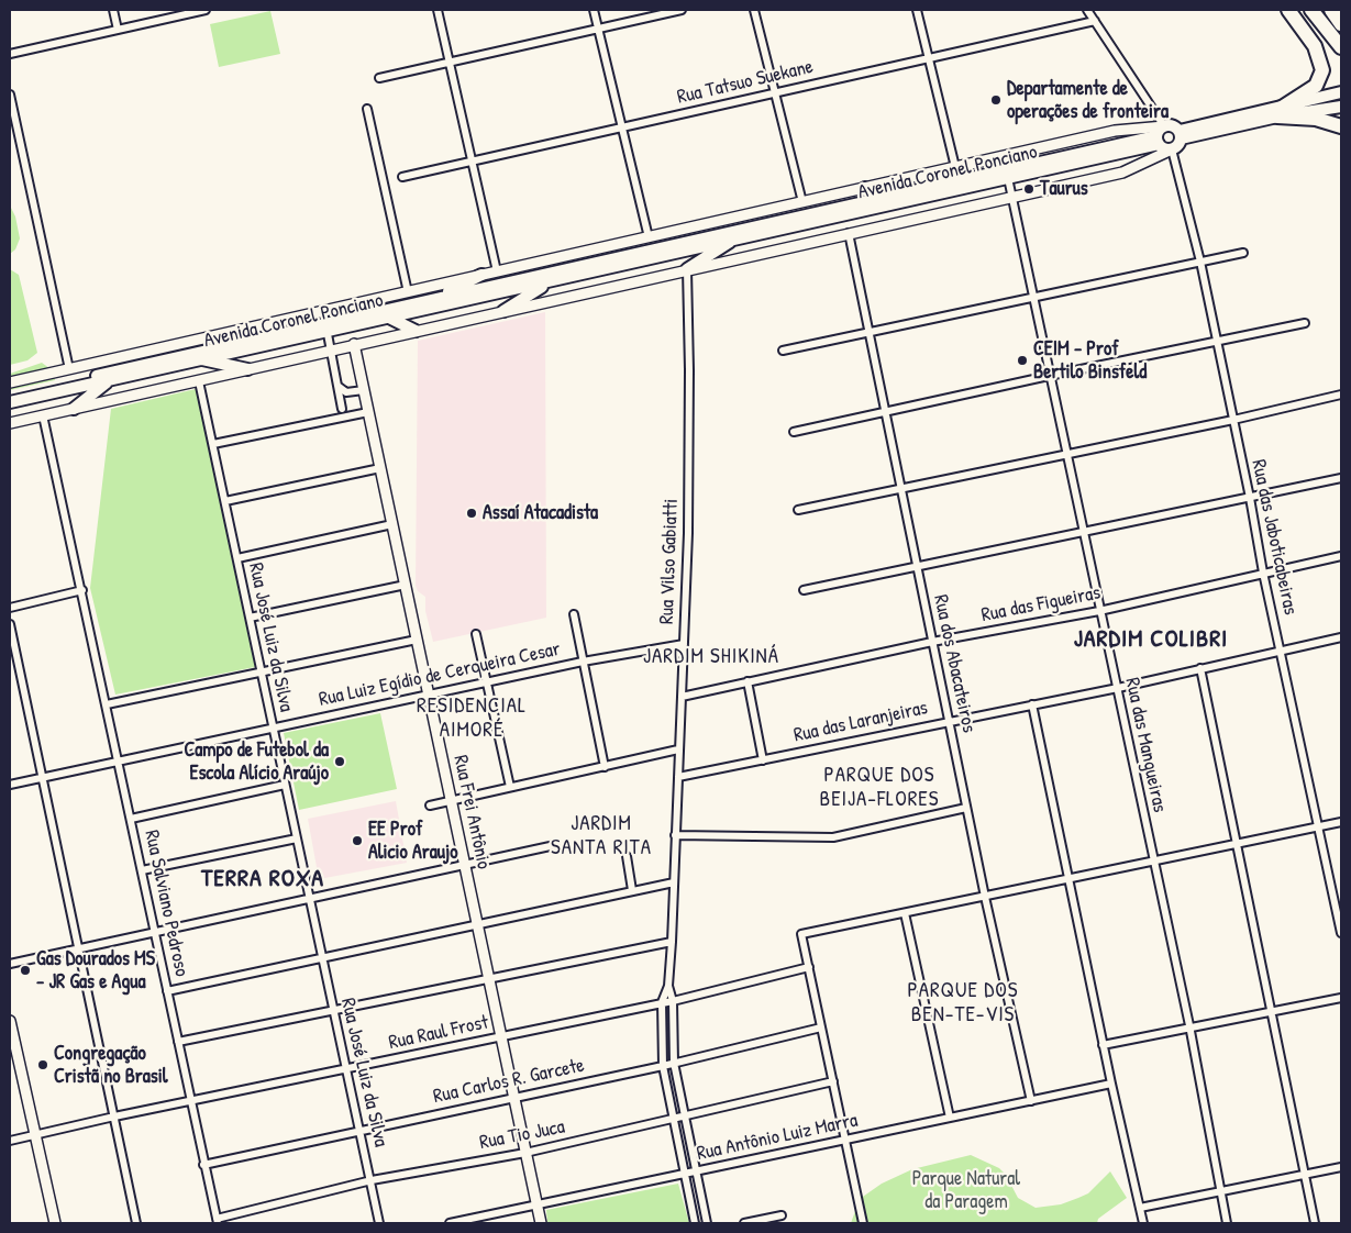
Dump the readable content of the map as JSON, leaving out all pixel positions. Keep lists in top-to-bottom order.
{
  "streets": {
    "main road": ["Avenida Coronel Ponciano", "Rua Frei Antônio"],
    "street": [
      "Rua Tatsuo Suekane",
      "Rua das Jaboticabeiras",
      "Rua Vilso Gabiatti",
      "Rua das Figueiras",
      "Rua José Luiz da Silva",
      "Rua dos Abacateiros",
      "Rua Luiz Egídio de Cerqueira Cesar",
      "Rua das Laranjeiras",
      "Rua das Mangueiras",
      "Rua Salviano Pedroso",
      "Rua Raul Frost",
      "Rua Carlos R. Garcete",
      "Rua Tio Juca",
      "Rua Antônio Luiz Marra"
    ]
  },
  "crossings": [
    ["Avenida Coronel Ponciano", "Rua das Jaboticabeiras"],
    ["Avenida Coronel Ponciano", "Rua das Mangueiras"],
    ["Rua das Jaboticabeiras", "Rua das Figueiras"],
    ["Rua das Jaboticabeiras", "Rua das Laranjeiras"],
    ["Rua Vilso Gabiatti", "Rua das Figueiras"],
    ["Rua Vilso Gabiatti", "Rua Luiz Egídio de Cerqueira Cesar"],
    ["Rua Vilso Gabiatti", "Rua das Laranjeiras"],
    ["Rua Vilso Gabiatti", "Rua Raul Frost"],
    ["Rua Vilso Gabiatti", "Rua Carlos R. Garcete"],
    ["Rua Vilso Gabiatti", "Rua Tio Juca"],
    ["Rua Vilso Gabiatti", "Rua Antônio Luiz Marra"],
    ["Rua das Figueiras", "Rua dos Abacateiros"],
    ["Rua das Figueiras", "Rua das Mangueiras"],
    ["Rua José Luiz da Silva", "Rua Luiz Egídio de Cerqueira Cesar"],
    ["Rua José Luiz da Silva", "Rua Raul Frost"],
    ["Rua José Luiz da Silva", "Rua Carlos R. Garcete"],
    ["Rua José Luiz da Silva", "Rua Tio Juca"],
    ["Rua dos Abacateiros", "Rua das Laranjeiras"],
    ["Rua dos Abacateiros", "Rua Antônio Luiz Marra"],
    ["Rua Luiz Egídio de Cerqueira Cesar", "Rua Frei Antônio"],
    ["Rua Luiz Egídio de Cerqueira Cesar", "Rua Salviano Pedroso"],
    ["Rua das Laranjeiras", "Rua das Mangueiras"],
    ["Rua Frei Antônio", "Rua Raul Frost"],
    ["Rua Frei Antônio", "Rua Carlos R. Garcete"],
    ["Rua Frei Antônio", "Rua Tio Juca"],
    ["Rua Frei Antônio", "Rua Antônio Luiz Marra"],
    ["Rua Salviano Pedroso", "Rua Raul Frost"],
    ["Rua Salviano Pedroso", "Rua Carlos R. Garcete"],
    ["Rua Salviano Pedroso", "Rua Tio Juca"]
  ],
  "districts": [
    "JARDIM COLIBRI",
    "JARDIM SHIKINÁ",
    "RESIDENCIAL AIMORÉ",
    "PARQUE DOS BEIJA-FLORES",
    "JARDIM SANTA RITA",
    "TERRA ROXA",
    "PARQUE DOS BEN-TE-VIS"
  ],
  "parks": ["Parque Natural da Paragem"],
  "places": [
    "Departamente de operações de fronteira",
    "Taurus",
    "CEIM - Prof Bertilo Binsfeld",
    "Assaí Atacadista",
    "Campo de Futebol da Escola Alício Araújo",
    "EE Prof Alicio Araujo",
    "Gas Dourados MS - JR Gas e Agua",
    "Congregação Cristã no Brasil"
  ]
}
